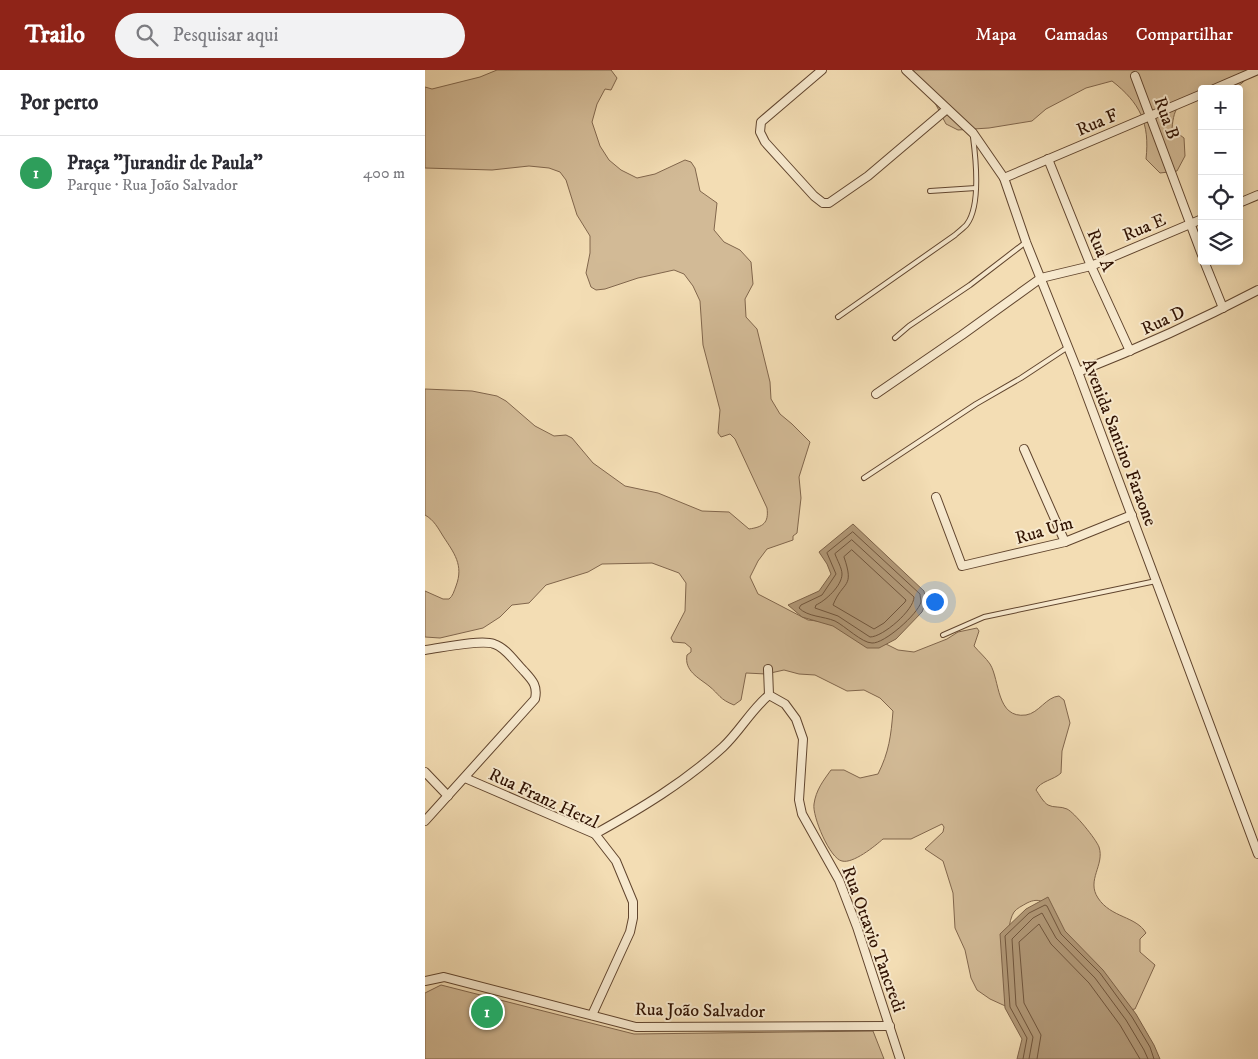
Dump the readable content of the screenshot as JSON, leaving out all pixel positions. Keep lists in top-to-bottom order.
{
  "streets": {
    "street": [
      "Rua B",
      "Rua F",
      "Rua E",
      "Rua A",
      "Rua D",
      "Avenida Santino Faraone",
      "Rua Um",
      "Rua Franz Hetzl",
      "Rua Ottavio Tancredi",
      "Rua João Salvador"
    ]
  },
  "crossings": [
    ["Rua B", "Rua F"],
    ["Rua B", "Rua E"],
    ["Rua F", "Rua A"],
    ["Rua F", "Avenida Santino Faraone"],
    ["Rua E", "Rua A"],
    ["Rua E", "Avenida Santino Faraone"],
    ["Rua A", "Rua D"],
    ["Rua D", "Avenida Santino Faraone"],
    ["Avenida Santino Faraone", "Rua Um"],
    ["Rua Franz Hetzl", "Rua João Salvador"],
    ["Rua Ottavio Tancredi", "Rua João Salvador"]
  ],
  "page": {
    "header": "Trailo",
    "search": "Pesquisar aqui",
    "nav": ["Mapa", "Camadas", "Compartilhar"],
    "heading": "Por perto",
    "map_buttons": ["+", "−"],
    "list": [
      {
        "mark": "1",
        "name": "Praça \"Jurandir de Paula\"",
        "note": "Parque · Rua João Salvador",
        "value": "400 m"
      }
    ],
    "pins": "1"
  }
}
